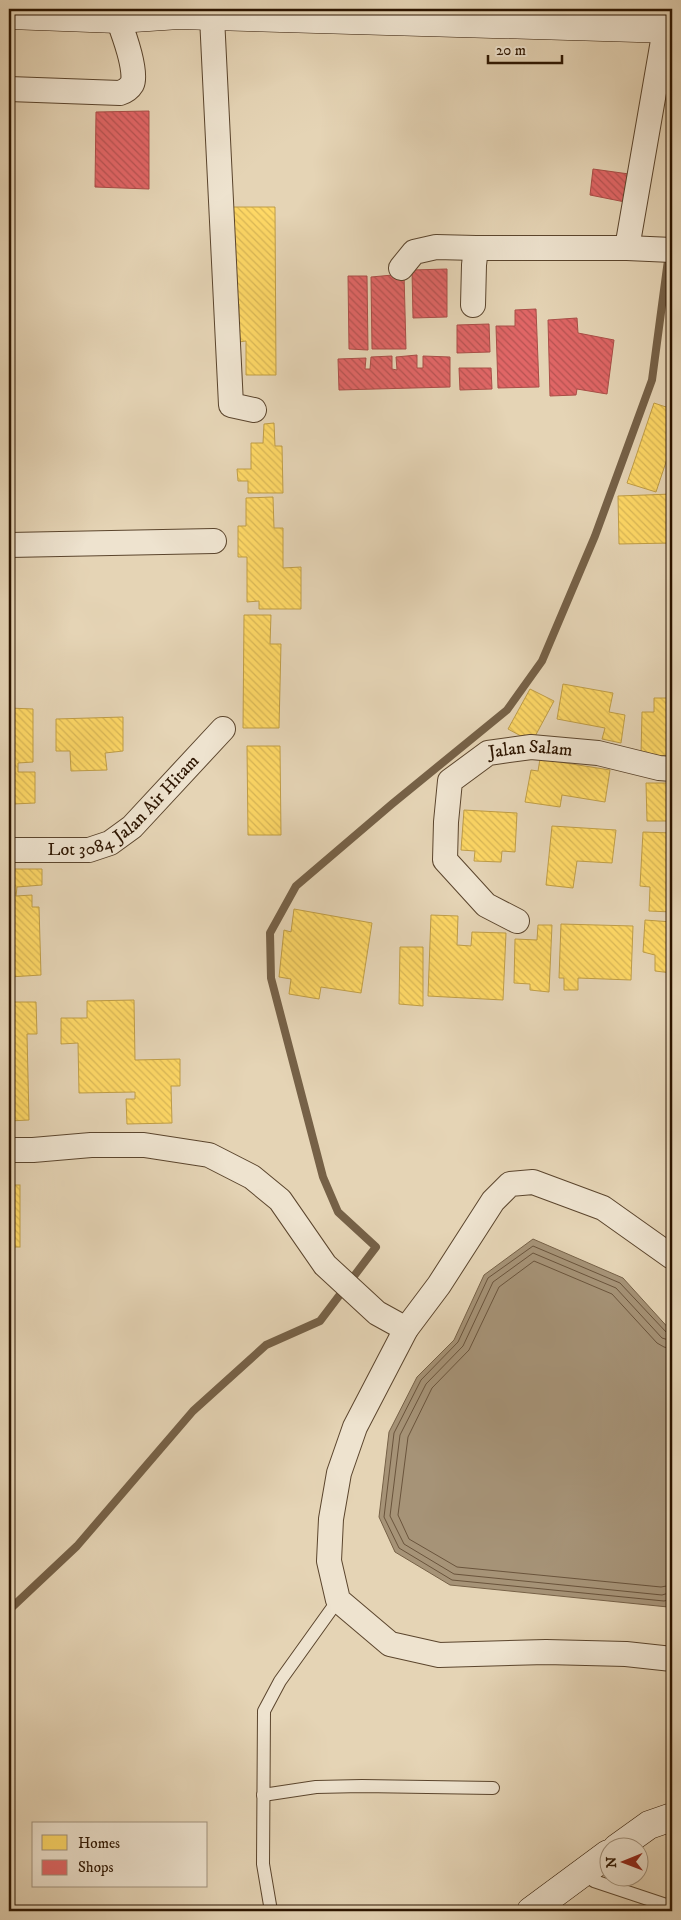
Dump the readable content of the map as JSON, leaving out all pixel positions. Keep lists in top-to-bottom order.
{
  "streets": {
    "street": ["Jalan Salam", "Lot 3084 Jalan Air Hitam"]
  },
  "legend": ["Homes", "Shops"],
  "scale_bar": "20 m",
  "north": "left"
}
